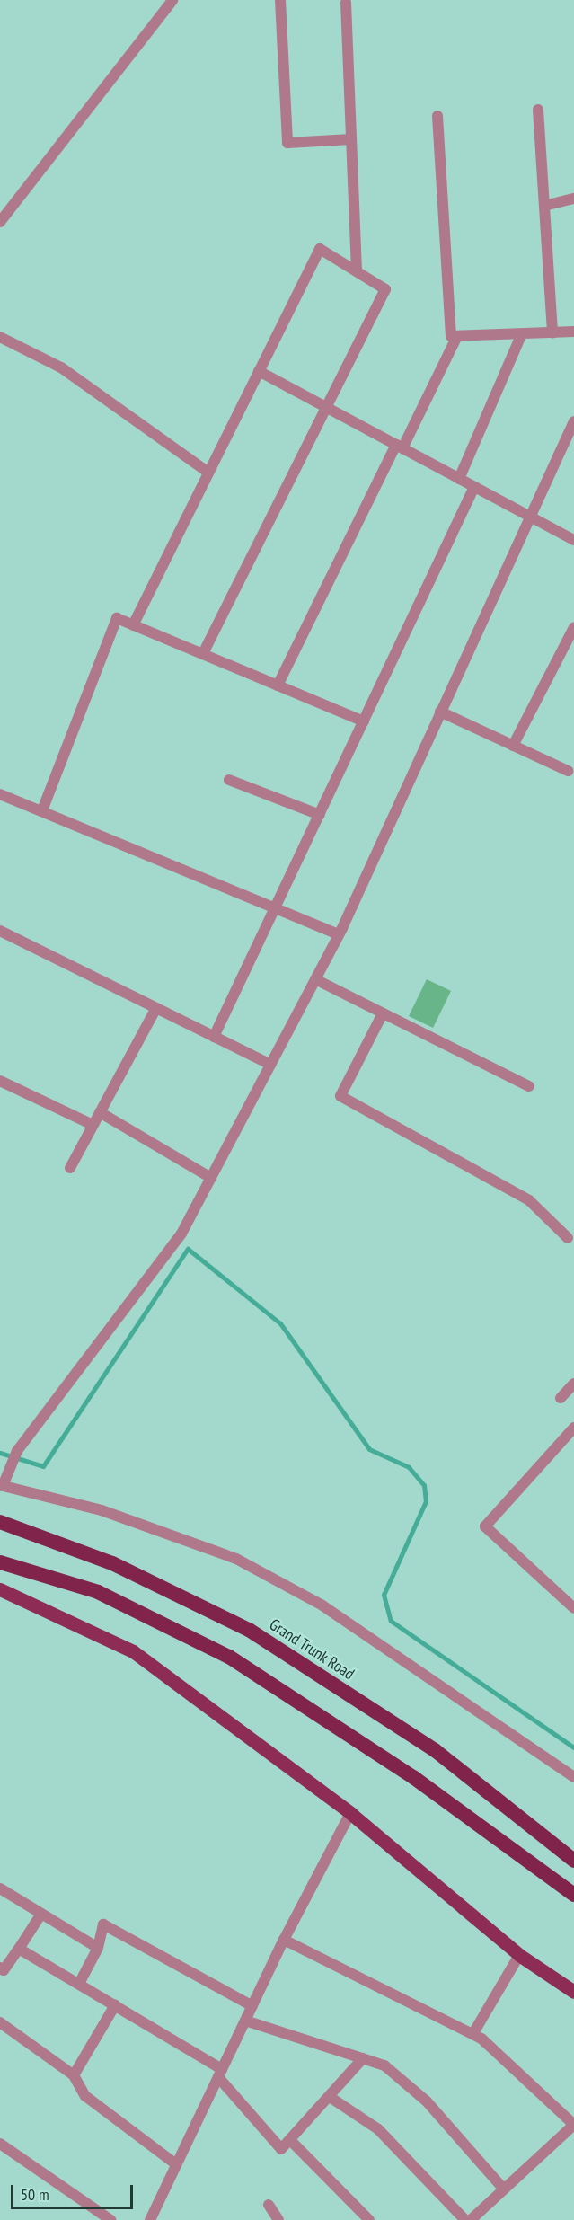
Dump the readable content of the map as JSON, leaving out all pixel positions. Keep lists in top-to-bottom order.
{
  "streets": {
    "highway": ["Grand Trunk Road"]
  },
  "scale_bar": "50 m"
}
